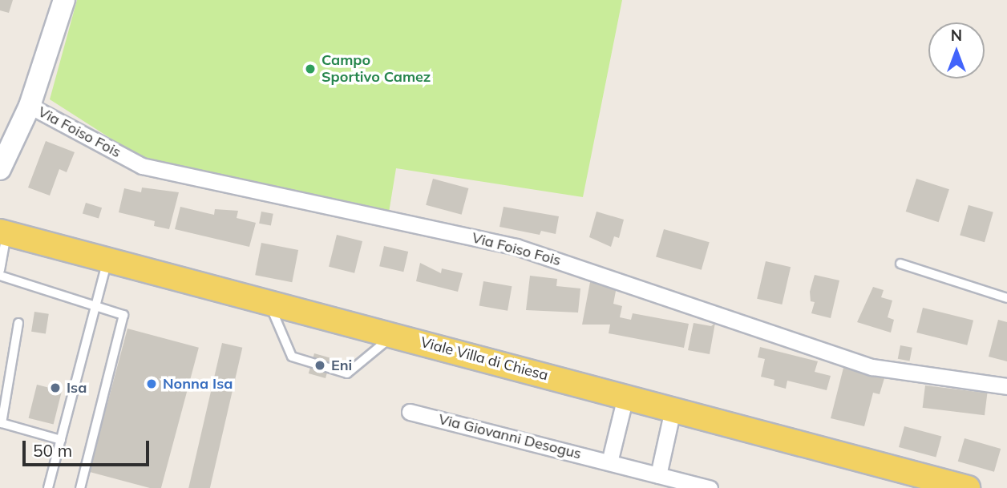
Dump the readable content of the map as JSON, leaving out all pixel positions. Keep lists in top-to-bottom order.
{
  "streets": {
    "main road": ["Viale Villa di Chiesa"],
    "street": ["Via Foiso Fois", "Via Giovanni Desogus"]
  },
  "places": [
    "Campo Sportivo Camez",
    "Eni",
    "Nonna Isa",
    "Isa"
  ],
  "scale_bar": "50 m",
  "north": "top"
}
